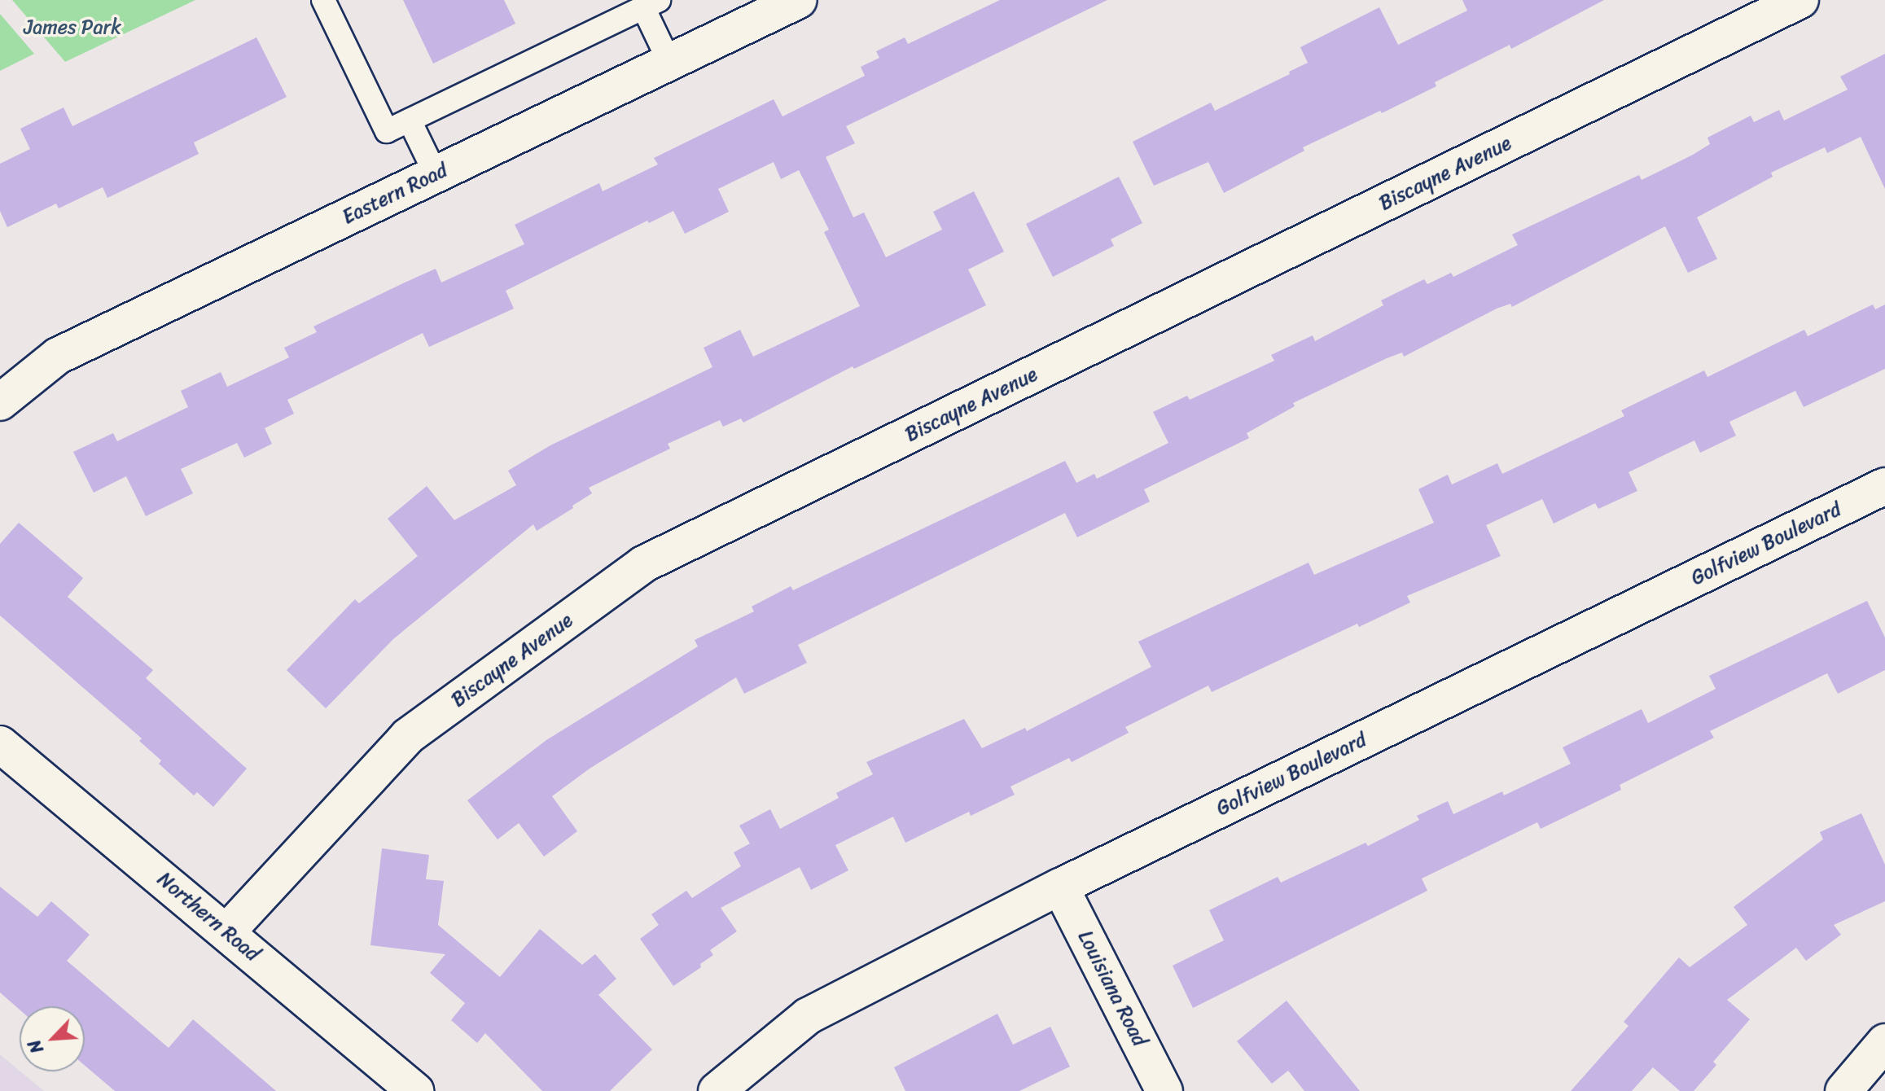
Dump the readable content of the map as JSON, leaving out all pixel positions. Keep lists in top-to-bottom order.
{
  "streets": {
    "street": [
      "Biscayne Avenue",
      "Eastern Road",
      "Golfview Boulevard",
      "Northern Road",
      "Louisiana Road"
    ]
  },
  "crossings": [
    ["Biscayne Avenue", "Northern Road"],
    ["Golfview Boulevard", "Louisiana Road"]
  ],
  "parks": ["James Park"],
  "north": "bottom left"
}
